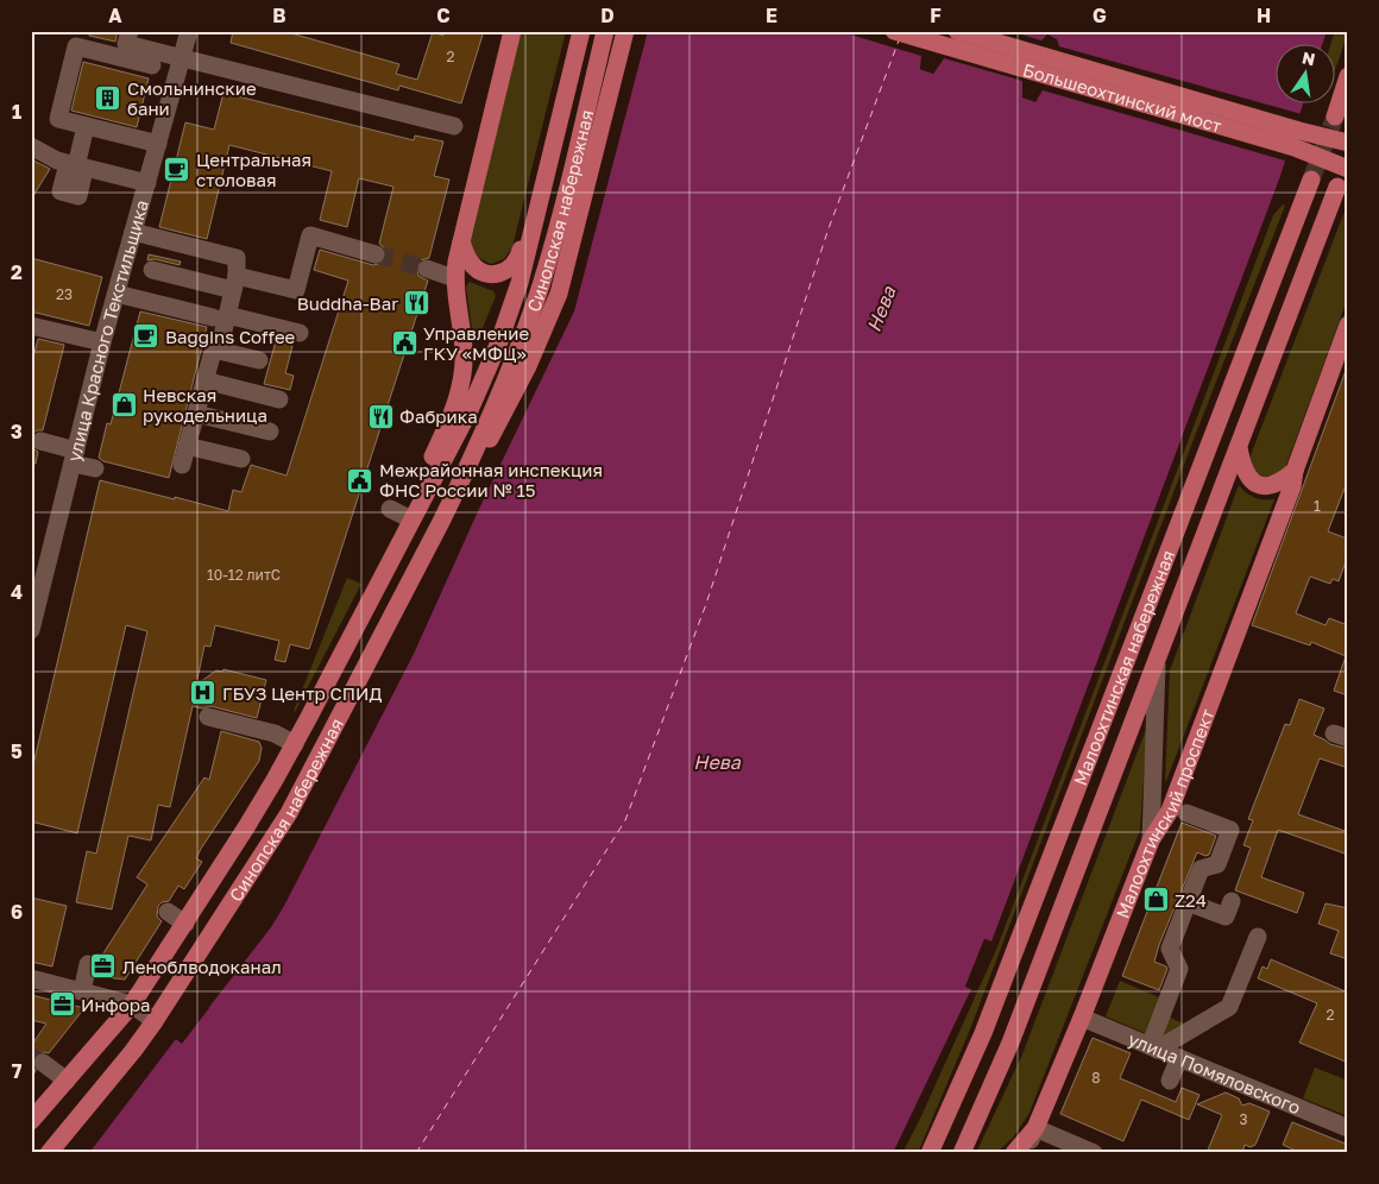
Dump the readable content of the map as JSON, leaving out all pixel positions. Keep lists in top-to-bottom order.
{
  "streets": {
    "main road": [
      "Большеохтинский мост",
      "Синопская набережная",
      "Малоохтинская набережная",
      "Малоохтинский проспект"
    ],
    "street": ["улица Красного Текстильщика", "улица Помяловского"]
  },
  "crossings": [
    ["Малоохтинский проспект", "улица Помяловского"]
  ],
  "water": ["Нева"],
  "places": {
    "building": ["Смольнинские бани"],
    "cafe": ["Центральная столовая", "Baggins Coffee"],
    "restaurant": ["Buddha-Bar", "Фабрика"],
    "public building": ["Управление ГКУ «МФЦ»", "Межрайонная инспекция ФНС России № 15"],
    "shop": ["Невская рукодельница", "Z24"],
    "hospital": ["ГБУЗ Центр СПИД"],
    "office": ["Леноблводоканал", "Инфора"]
  },
  "house_numbers": [
    "2",
    "23",
    "1",
    "10-12 литС",
    "2",
    "8",
    "3"
  ],
  "north": "top",
  "grid": {
    "columns": [
      "A",
      "B",
      "C",
      "D",
      "E",
      "F",
      "G",
      "H"
    ],
    "rows": [
      "1",
      "2",
      "3",
      "4",
      "5",
      "6",
      "7"
    ]
  }
}
